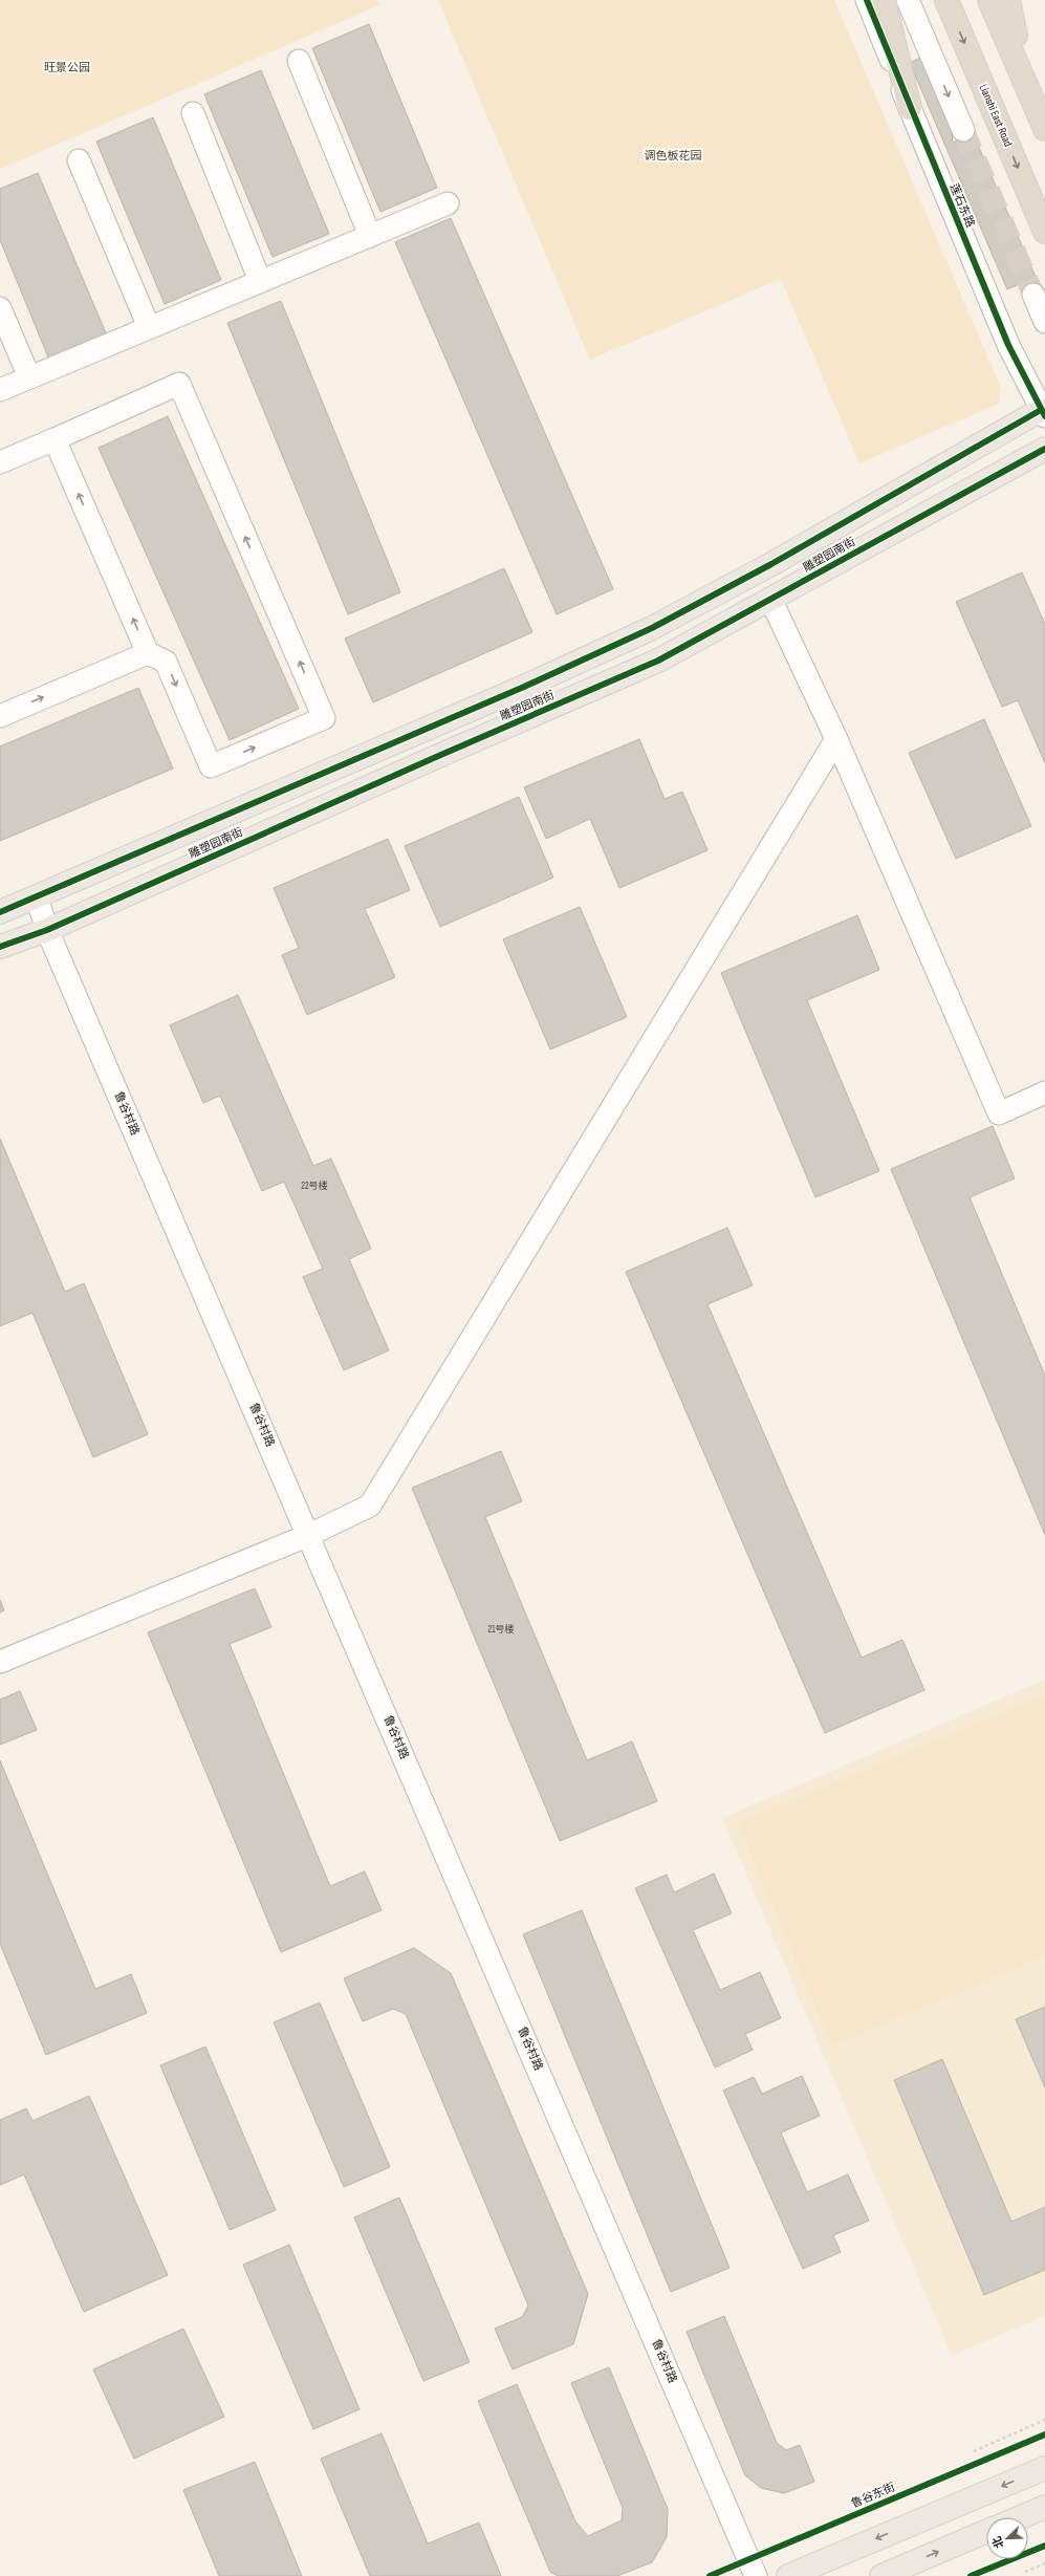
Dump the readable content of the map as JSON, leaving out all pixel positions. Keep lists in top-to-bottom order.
{
  "streets": {
    "highway": ["Lianshi East Road"],
    "main road": ["雕塑园南街"],
    "street": ["莲石东路", "鲁谷村路"],
    "cycle path": ["鲁谷东街"]
  },
  "crossings": [
    ["莲石东路", "雕塑园南街"],
    ["雕塑园南街", "鲁谷村路"]
  ],
  "parks": ["旺景公园", "调色板花园"],
  "house_numbers": ["22号楼", "21号楼"],
  "north": "bottom left"
}
